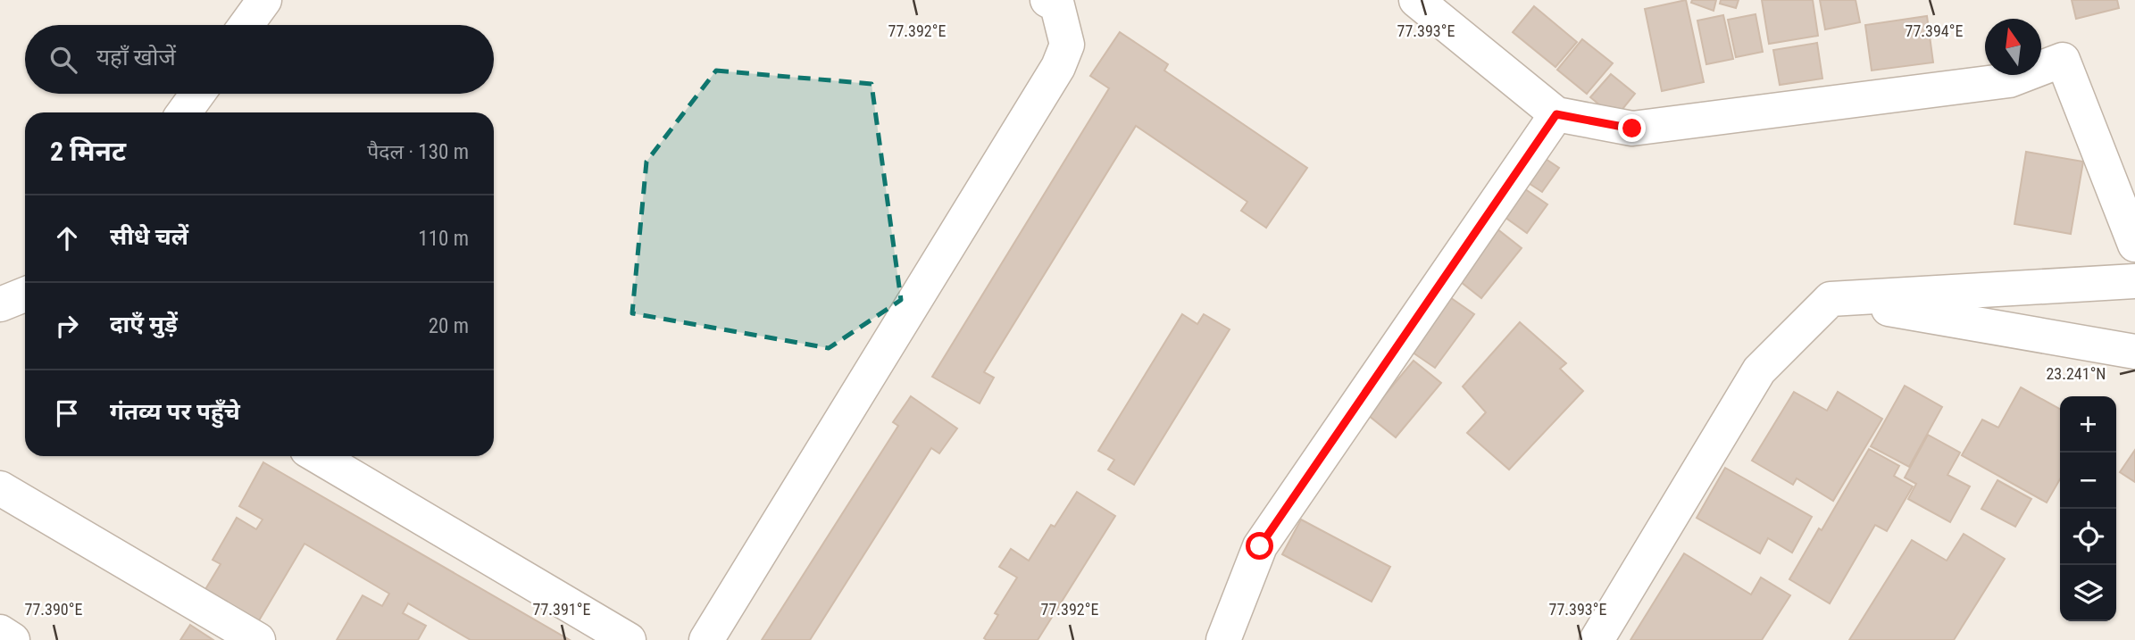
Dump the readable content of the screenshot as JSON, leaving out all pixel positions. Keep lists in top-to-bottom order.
{
  "north": "top",
  "page": {
    "search": "यहाँ खोजें",
    "heading": ["2 मिनट", "पैदल · 130 m"],
    "list": [
      ["सीधे चलें", "110 m"],
      ["दाएँ मुड़ें", "20 m"],
      "गंतव्य पर पहुँचे"
    ],
    "map_buttons": ["+", "−"]
  },
  "coordinates": [
    "77.392°E",
    "77.393°E",
    "77.394°E",
    "23.241°N",
    "77.390°E",
    "77.391°E"
  ]
}
